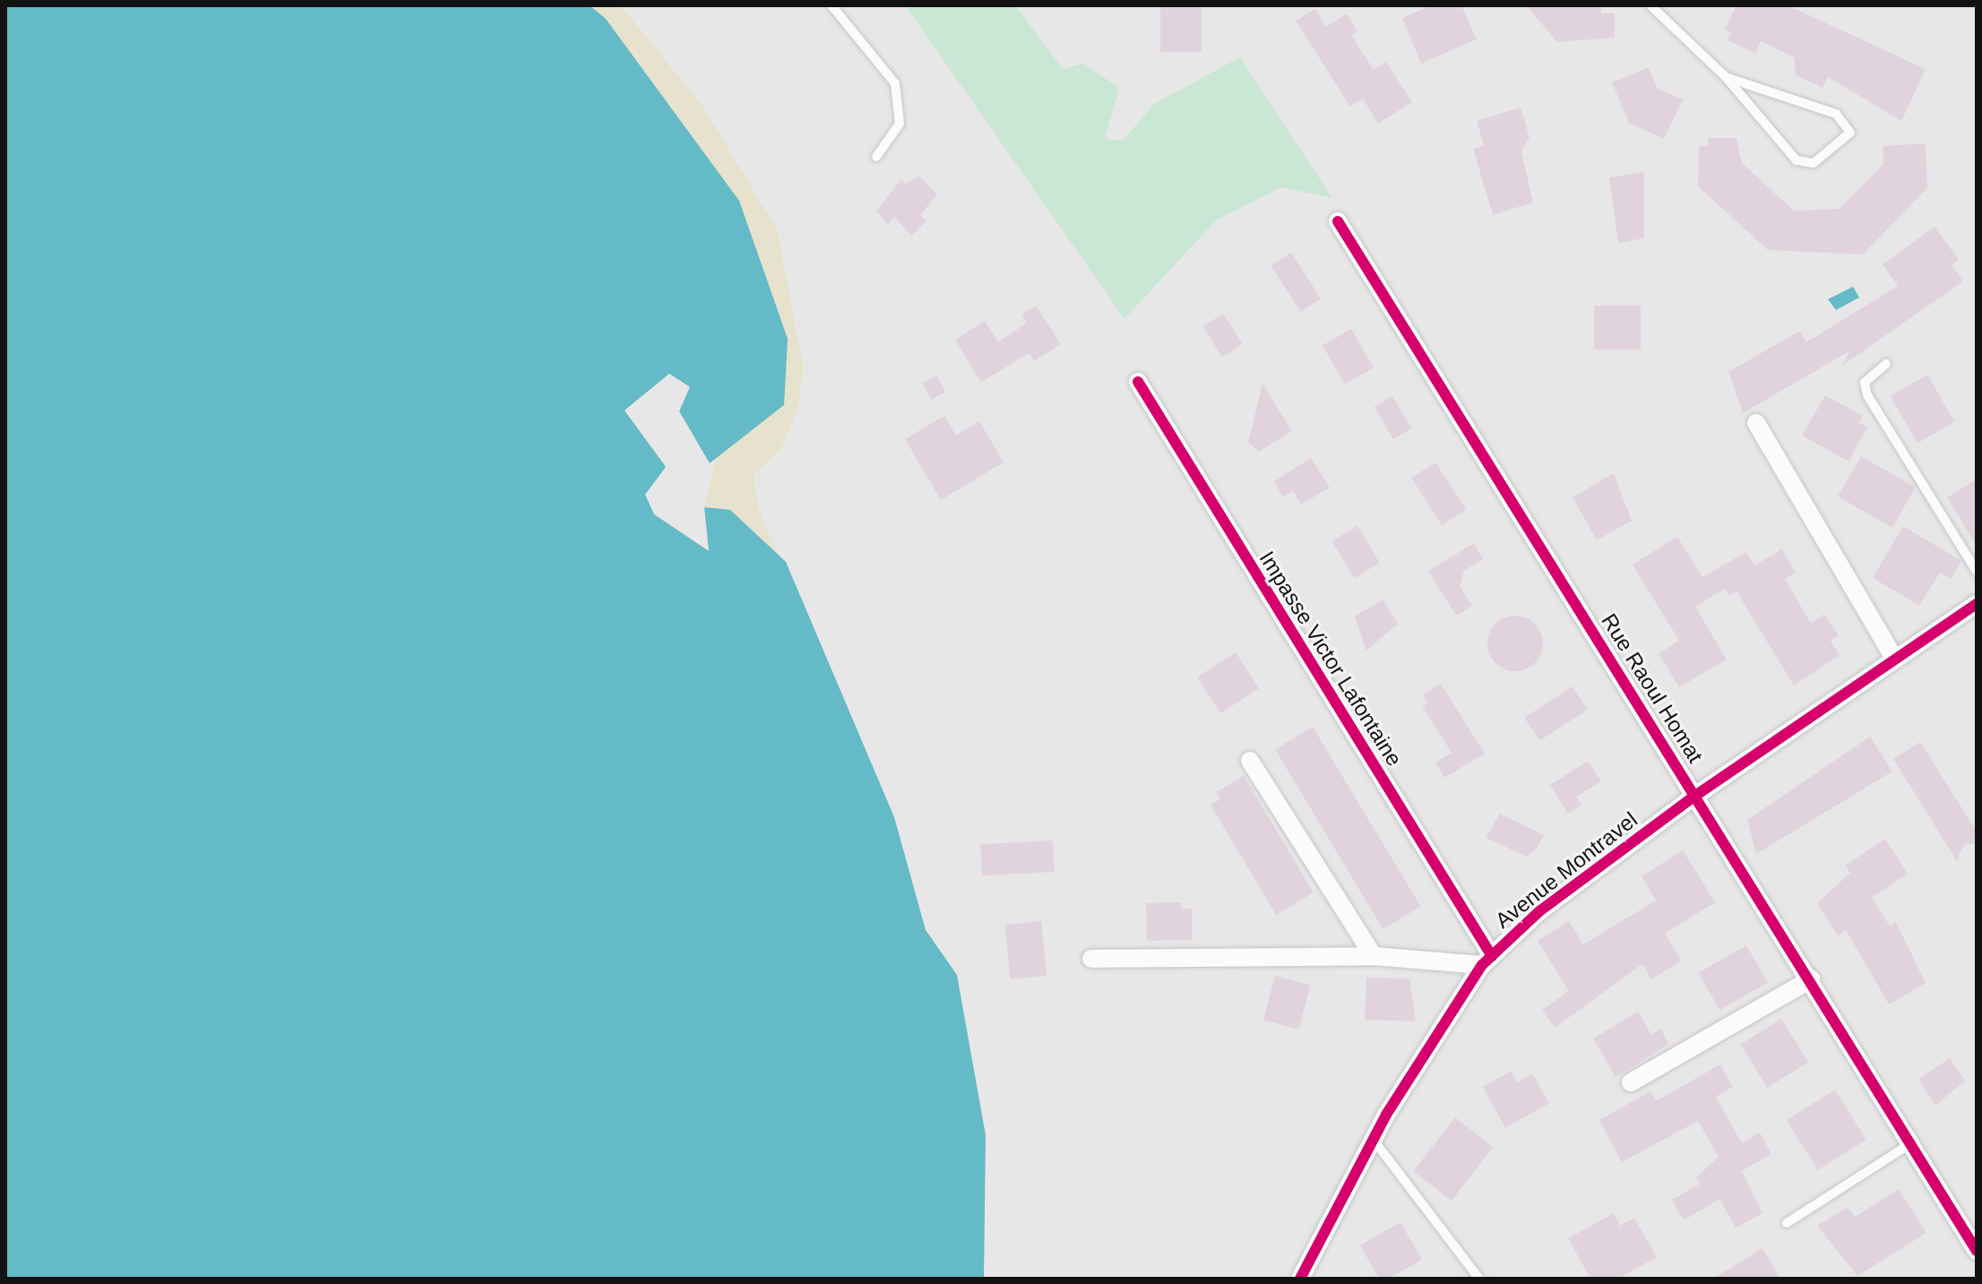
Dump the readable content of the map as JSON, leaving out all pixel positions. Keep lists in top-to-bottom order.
{
  "streets": {
    "street": ["Impasse Victor Lafontaine", "Rue Raoul Homat", "Avenue Montravel"]
  },
  "crossings": [
    ["Impasse Victor Lafontaine", "Avenue Montravel"],
    ["Rue Raoul Homat", "Avenue Montravel"]
  ]
}
